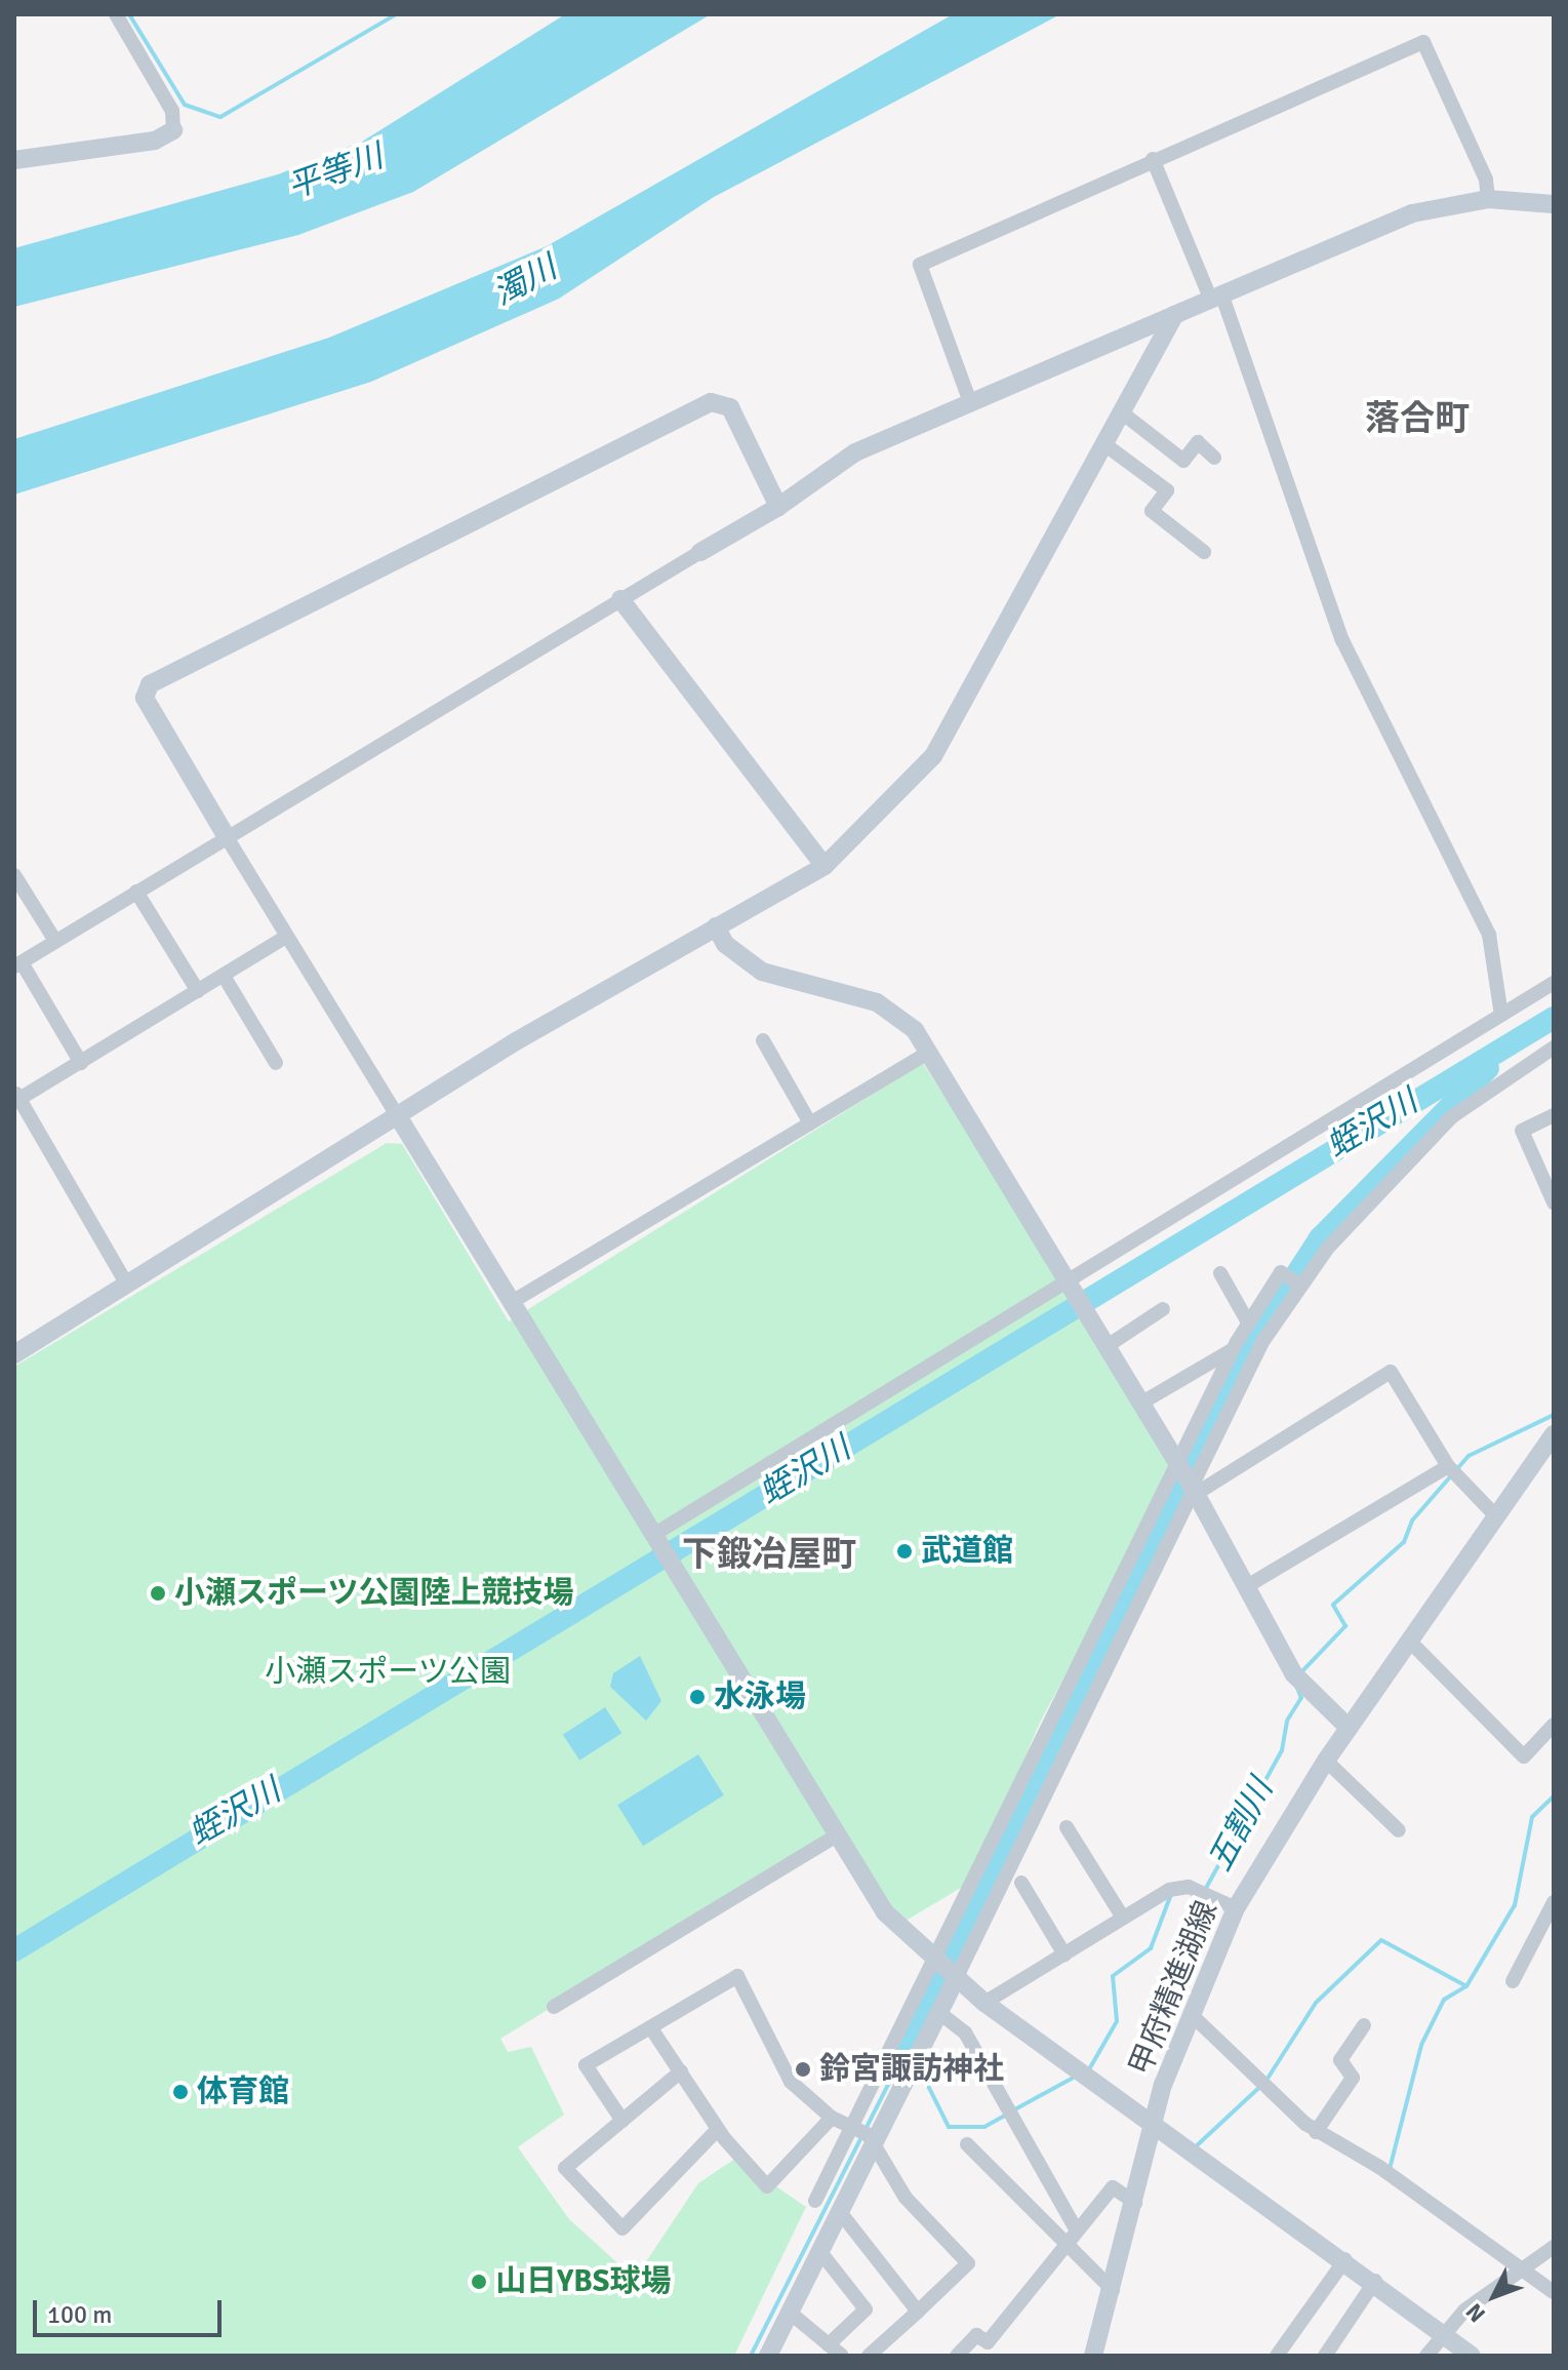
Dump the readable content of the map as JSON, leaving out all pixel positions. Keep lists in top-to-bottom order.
{
  "streets": {
    "street": ["甲府精進湖線"]
  },
  "districts": ["落合町", "下鍛冶屋町"],
  "water": [
    "平等川",
    "濁川",
    "蛭沢川",
    "五割川"
  ],
  "parks": ["小瀬スポーツ公園"],
  "places": [
    "武道館",
    "小瀬スポーツ公園陸上競技場",
    "水泳場",
    "鈴宮諏訪神社",
    "体育館",
    "山日YBS球場"
  ],
  "scale_bar": "100 m",
  "north": "bottom left"
}
